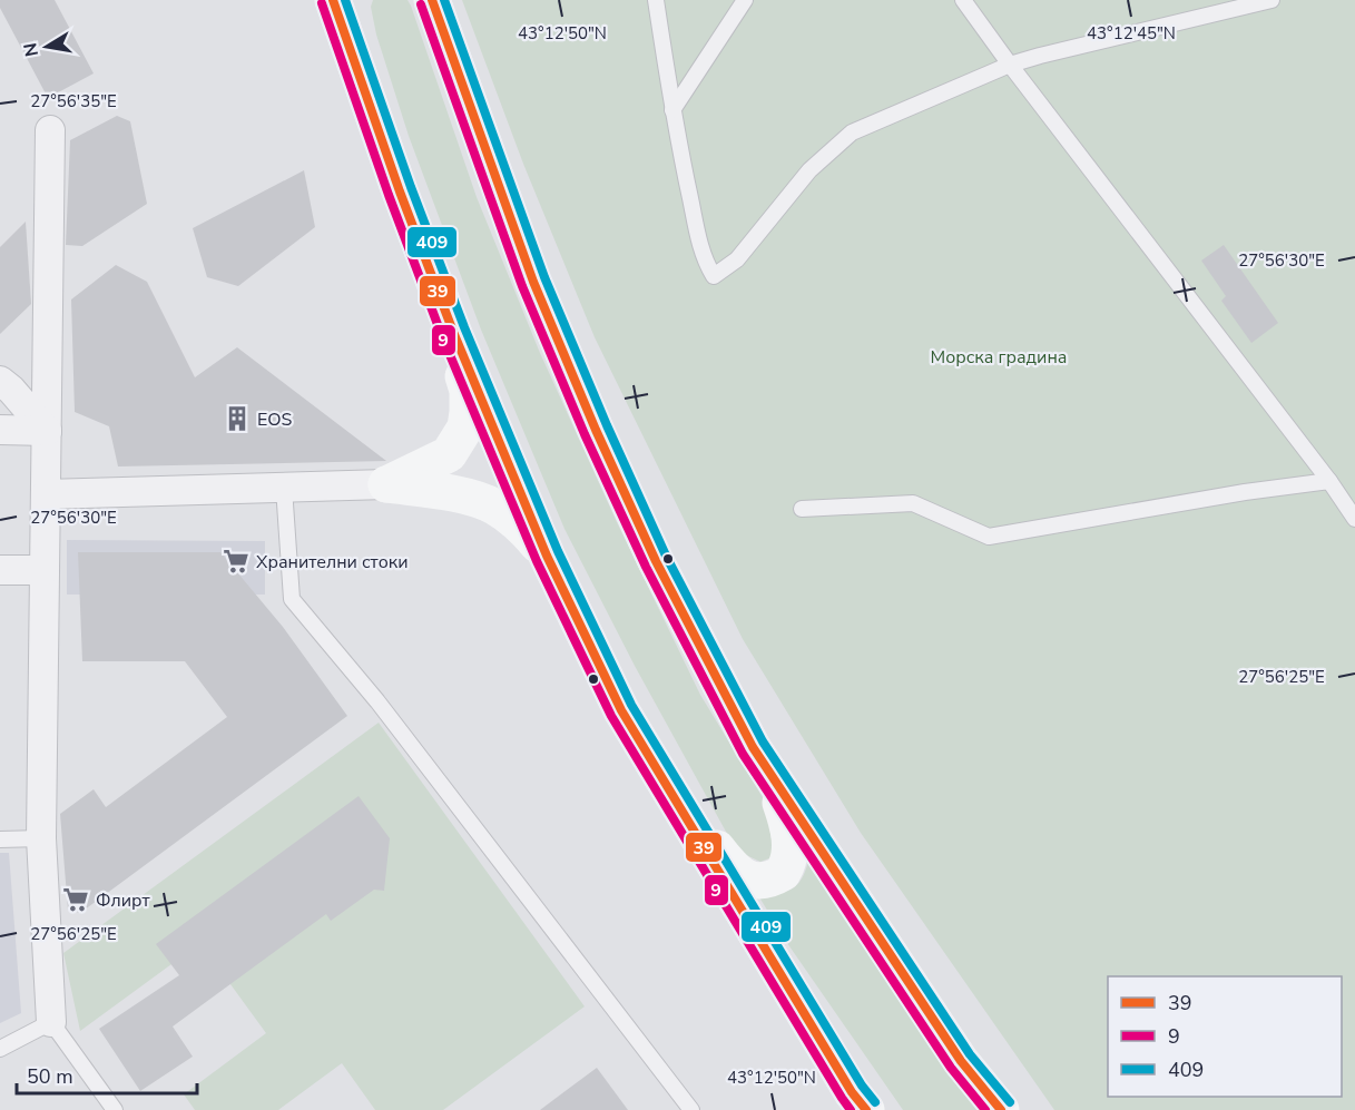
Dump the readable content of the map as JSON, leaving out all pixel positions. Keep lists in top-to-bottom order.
{
  "parks": ["Морска градина"],
  "places": {
    "building": ["EOS"],
    "supermarket": ["Хранителни стоки", "Флирт"]
  },
  "lines": ["transit line 39", "transit line 409", "transit line 9"],
  "legend": ["39", "9", "409"],
  "scale_bar": "50 m",
  "north": "left",
  "coordinates": [
    "43°12'50\"N",
    "43°12'45\"N",
    "27°56'35\"E",
    "27°56'30\"E",
    "27°56'25\"E"
  ]
}
